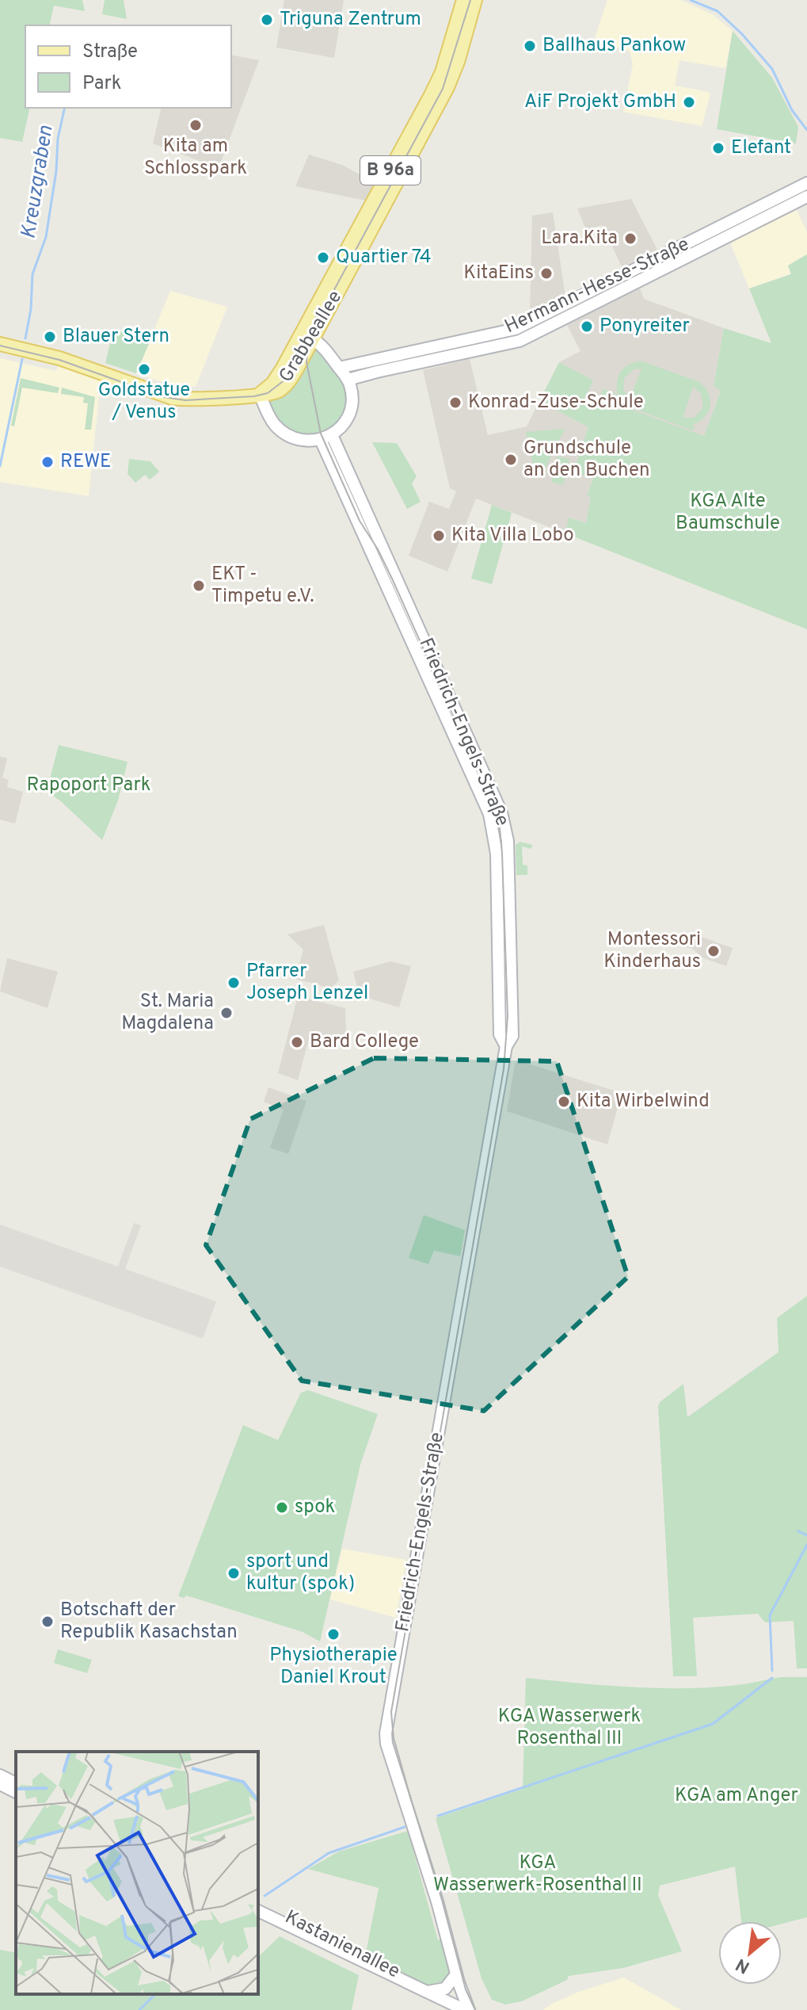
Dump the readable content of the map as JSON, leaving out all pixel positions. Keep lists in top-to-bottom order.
{
  "streets": {
    "main road": [
      "B 96a",
      "Hermann-Hesse-Straße",
      "Grabbeallee",
      "Friedrich-Engels-Straße",
      "Kastanienallee"
    ]
  },
  "crossings": [
    ["Friedrich-Engels-Straße", "Kastanienallee"]
  ],
  "water": ["Kreuzgraben"],
  "parks": [
    "KGA Alte Baumschule",
    "Rapoport Park",
    "KGA Wasserwerk Rosenthal III",
    "KGA am Anger",
    "KGA Wasserwerk-Rosenthal II"
  ],
  "places": [
    "Triguna Zentrum",
    "Ballhaus Pankow",
    "AiF Projekt GmbH",
    "Kita am Schlosspark",
    "Elefant",
    "Lara.Kita",
    "Quartier 74",
    "KitaEins",
    "Ponyreiter",
    "Blauer Stern",
    "Goldstatue / Venus",
    "Konrad-Zuse-Schule",
    "Grundschule an den Buchen",
    "REWE",
    "Kita Villa Lobo",
    "EKT - Timpetu e.V.",
    "Montessori Kinderhaus",
    "Pfarrer Joseph Lenzel",
    "St. Maria Magdalena",
    "Bard College",
    "Kita Wirbelwind",
    "spok",
    "sport und kultur (spok)",
    "Botschaft der Republik Kasachstan",
    "Physiotherapie Daniel Krout"
  ],
  "legend": ["Straße", "Park"],
  "north": "bottom left"
}
